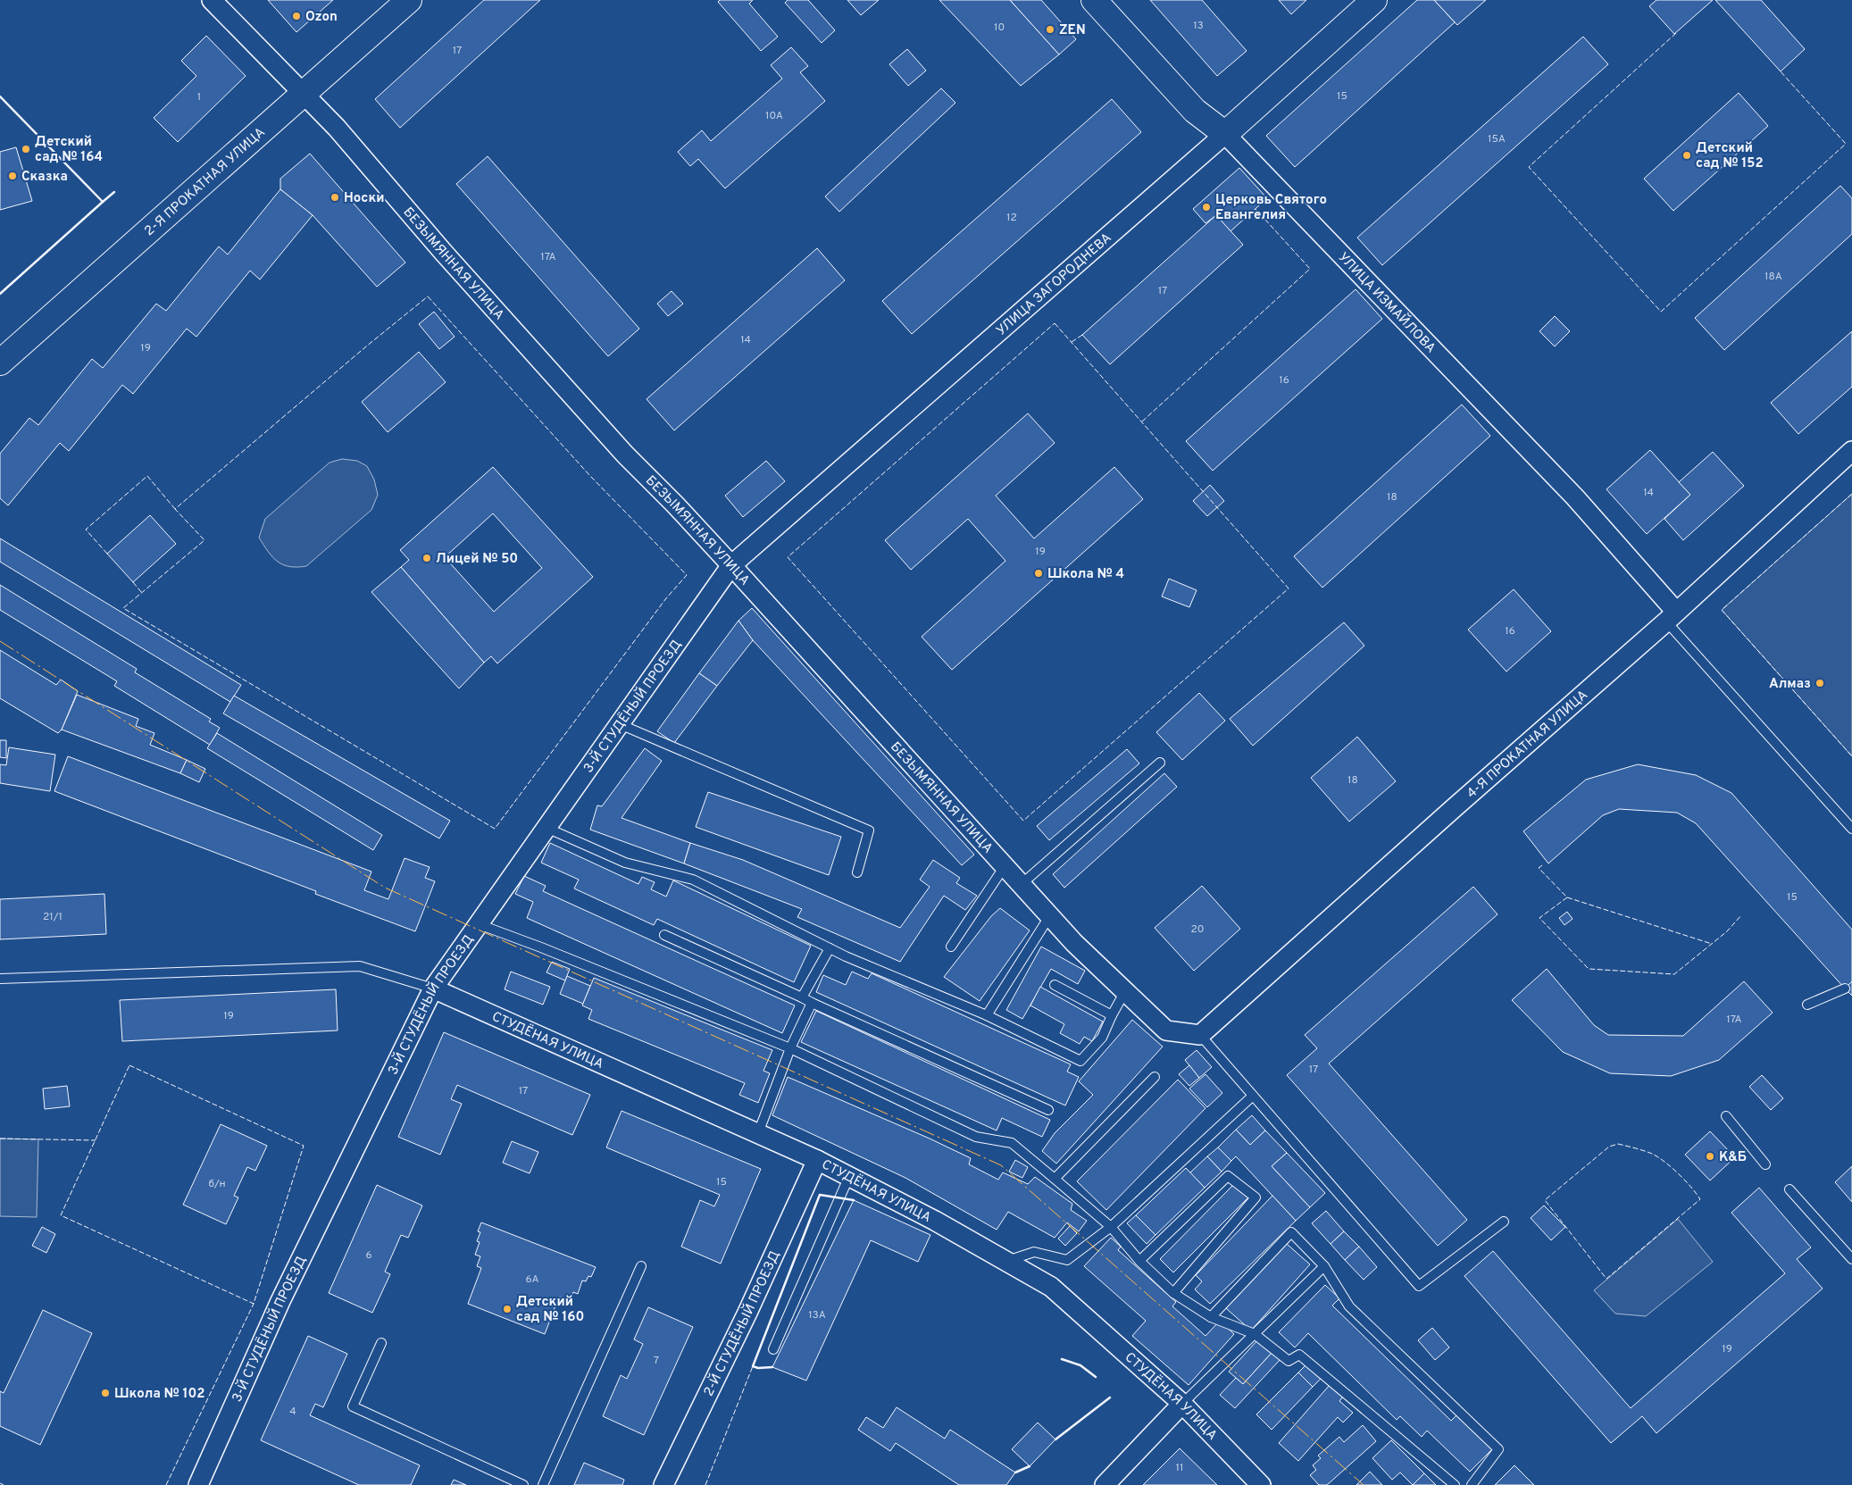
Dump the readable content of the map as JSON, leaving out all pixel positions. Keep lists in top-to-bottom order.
{
  "streets": {
    "street": [
      "2-Я ПРОКАТНАЯ УЛИЦА",
      "БЕЗЫМЯННАЯ УЛИЦА",
      "УЛИЦА ЗАГОРОДНЕВА",
      "УЛИЦА ИЗМАЙЛОВА",
      "3-Й СТУДЁНЫЙ ПРОЕЗД",
      "4-Я ПРОКАТНАЯ УЛИЦА",
      "СТУДЁНАЯ УЛИЦА",
      "2-Й СТУДЁНЫЙ ПРОЕЗД"
    ]
  },
  "crossings": [
    ["2-Я ПРОКАТНАЯ УЛИЦА", "БЕЗЫМЯННАЯ УЛИЦА"],
    ["БЕЗЫМЯННАЯ УЛИЦА", "УЛИЦА ЗАГОРОДНЕВА"],
    ["БЕЗЫМЯННАЯ УЛИЦА", "3-Й СТУДЁНЫЙ ПРОЕЗД"],
    ["БЕЗЫМЯННАЯ УЛИЦА", "4-Я ПРОКАТНАЯ УЛИЦА"],
    ["УЛИЦА ЗАГОРОДНЕВА", "УЛИЦА ИЗМАЙЛОВА"],
    ["УЛИЦА ЗАГОРОДНЕВА", "3-Й СТУДЁНЫЙ ПРОЕЗД"],
    ["УЛИЦА ИЗМАЙЛОВА", "4-Я ПРОКАТНАЯ УЛИЦА"],
    ["3-Й СТУДЁНЫЙ ПРОЕЗД", "СТУДЁНАЯ УЛИЦА"],
    ["СТУДЁНАЯ УЛИЦА", "2-Й СТУДЁНЫЙ ПРОЕЗД"]
  ],
  "places": [
    "Ozon",
    "ZEN",
    "Детский сад № 164",
    "Детский сад № 152",
    "Сказка",
    "Носки",
    "Церковь Святого Евангелия",
    "Лицей № 50",
    "Школа № 4",
    "Алмаз",
    "К&Б",
    "Детский сад № 160",
    "Школа № 102"
  ],
  "house_numbers": [
    "13",
    "10",
    "17",
    "15",
    "1",
    "10А",
    "15А",
    "12",
    "17А",
    "18А",
    "17",
    "14",
    "19",
    "16",
    "14",
    "18",
    "19",
    "16",
    "18",
    "15",
    "21/1",
    "20",
    "19",
    "17А",
    "17",
    "17",
    "15",
    "б/н",
    "6",
    "6А",
    "13А",
    "19",
    "7",
    "4",
    "11"
  ]
}
